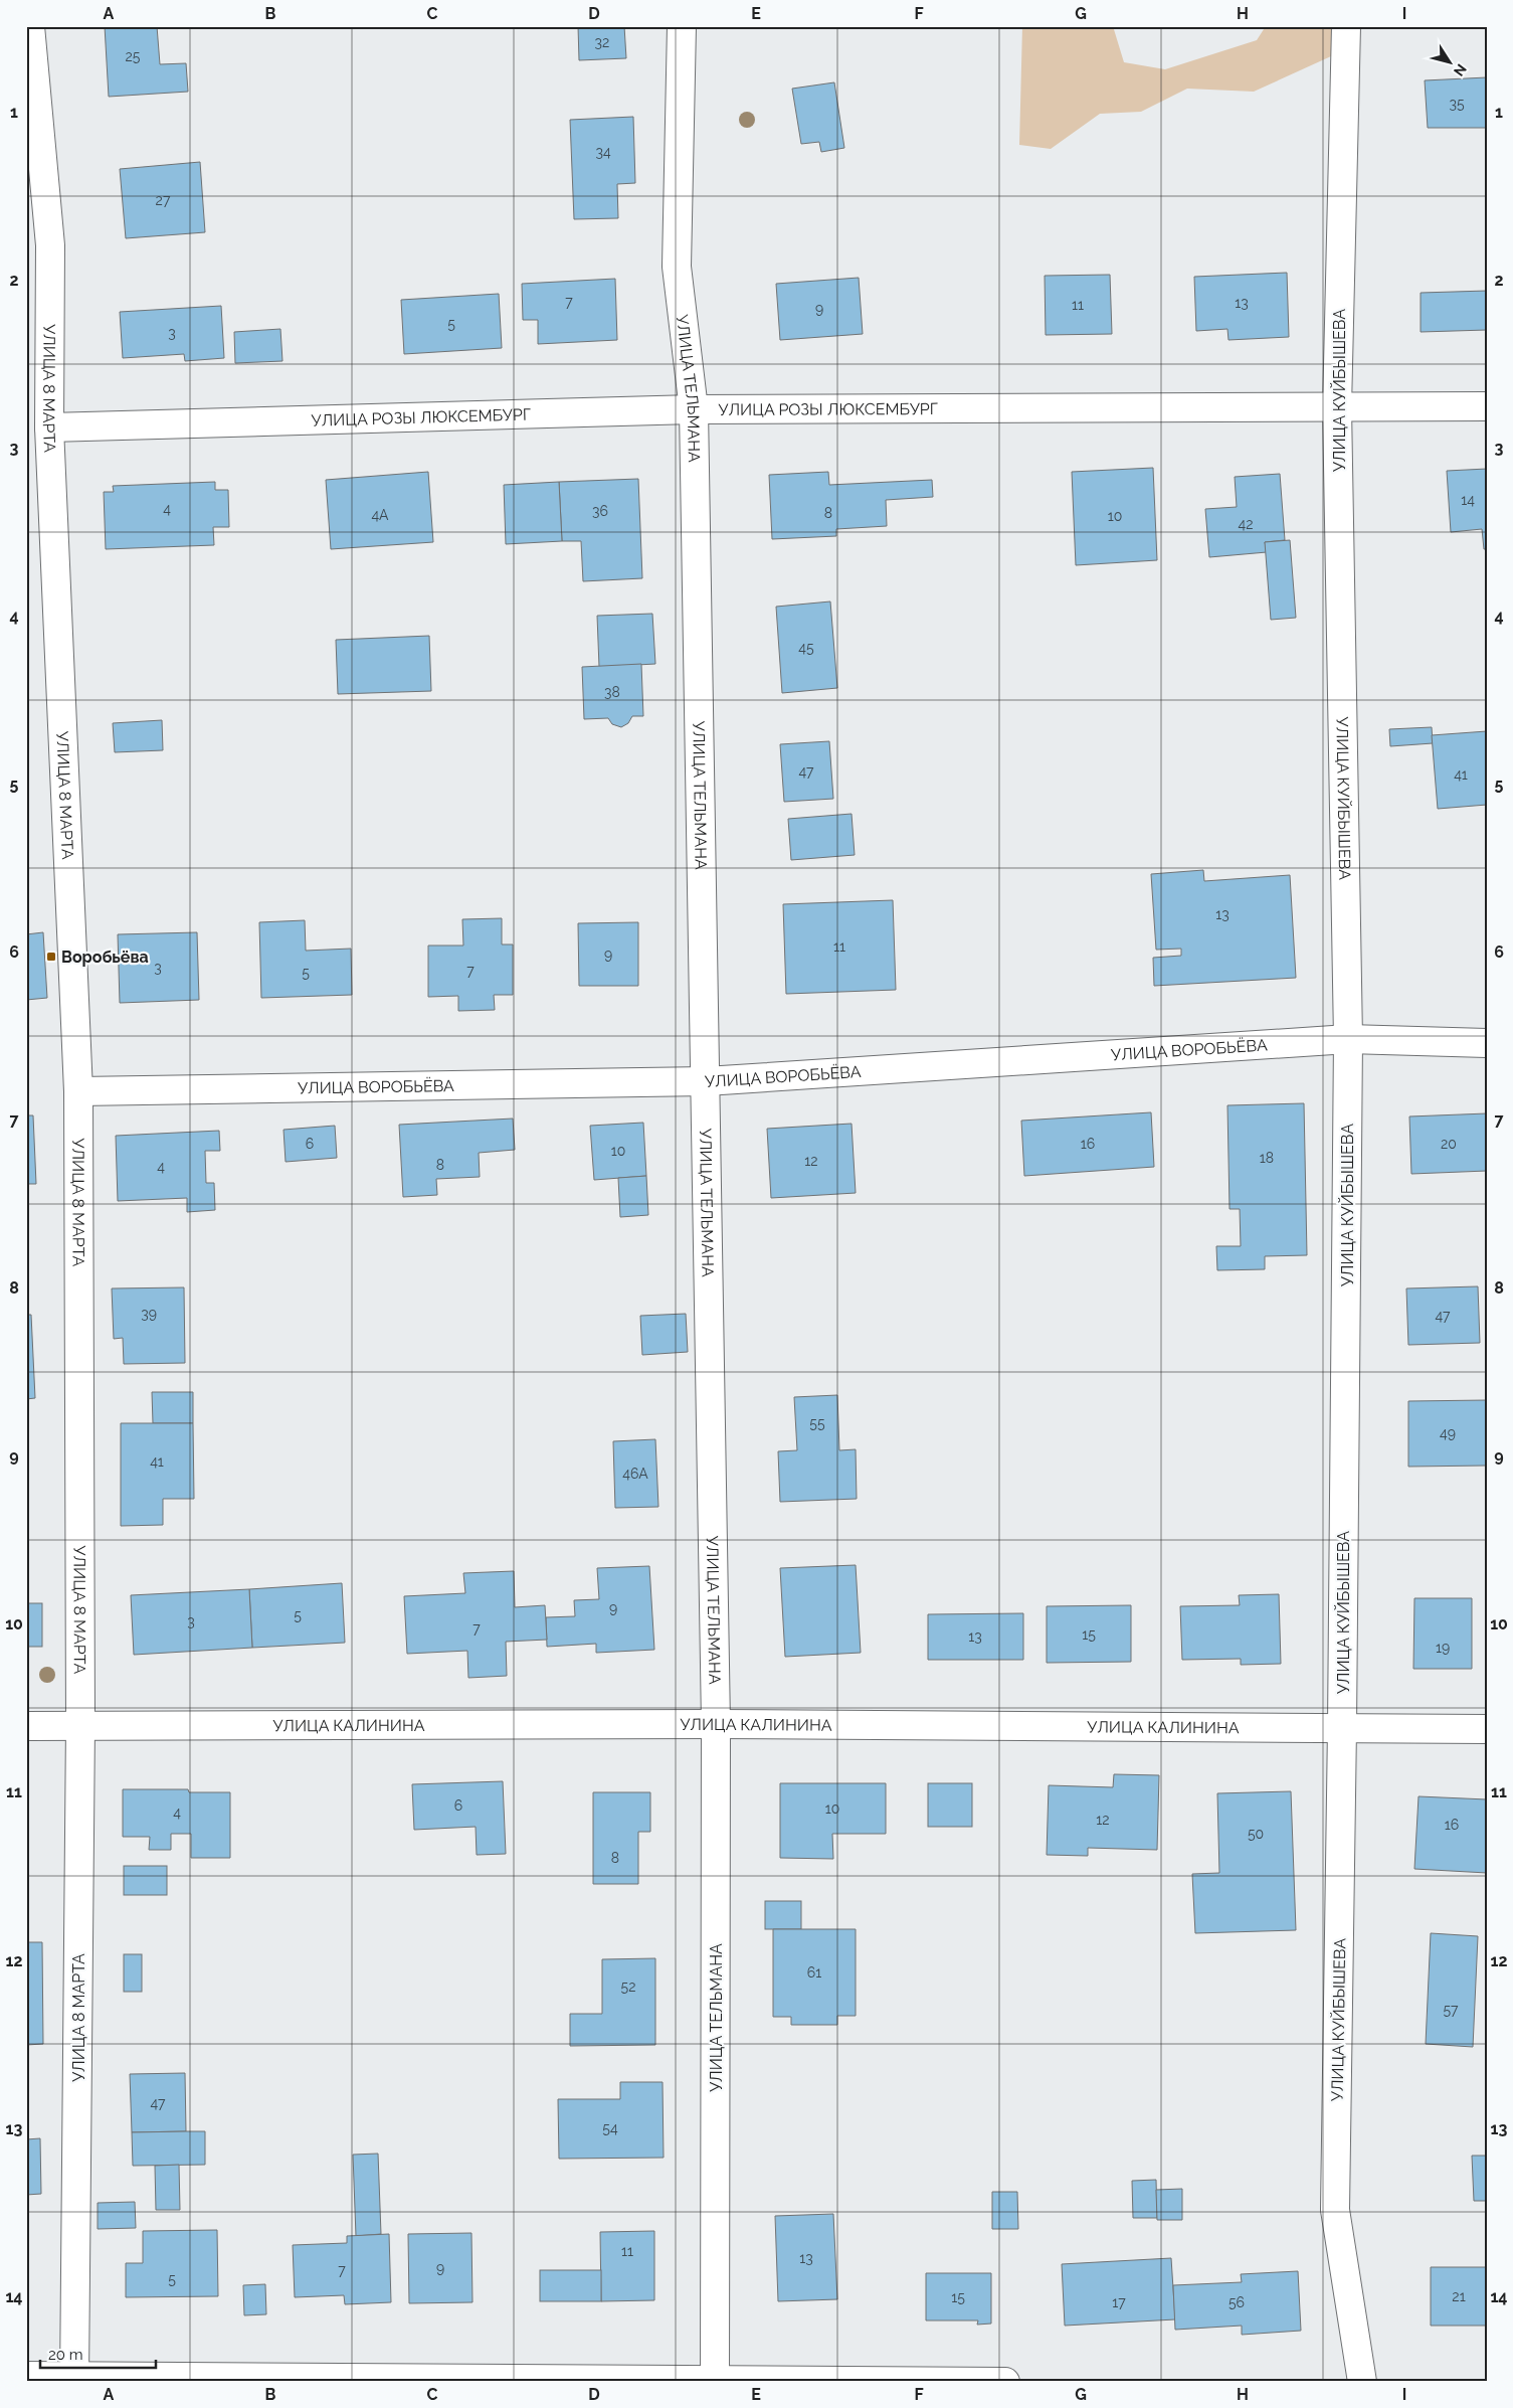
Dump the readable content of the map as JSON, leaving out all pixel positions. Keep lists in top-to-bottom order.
{
  "streets": {
    "street": [
      "УЛИЦА 8 МАРТА",
      "УЛИЦА ТЕЛЬМАНА",
      "УЛИЦА КУЙБЫШЕВА",
      "УЛИЦА РОЗЫ ЛЮКСЕМБУРГ",
      "УЛИЦА ВОРОБЬЁВА",
      "УЛИЦА КАЛИНИНА"
    ]
  },
  "crossings": [
    ["УЛИЦА 8 МАРТА", "УЛИЦА РОЗЫ ЛЮКСЕМБУРГ"],
    ["УЛИЦА 8 МАРТА", "УЛИЦА ВОРОБЬЁВА"],
    ["УЛИЦА 8 МАРТА", "УЛИЦА КАЛИНИНА"],
    ["УЛИЦА ТЕЛЬМАНА", "УЛИЦА РОЗЫ ЛЮКСЕМБУРГ"],
    ["УЛИЦА ТЕЛЬМАНА", "УЛИЦА ВОРОБЬЁВА"],
    ["УЛИЦА ТЕЛЬМАНА", "УЛИЦА КАЛИНИНА"],
    ["УЛИЦА КУЙБЫШЕВА", "УЛИЦА РОЗЫ ЛЮКСЕМБУРГ"],
    ["УЛИЦА КУЙБЫШЕВА", "УЛИЦА ВОРОБЬЁВА"],
    ["УЛИЦА КУЙБЫШЕВА", "УЛИЦА КАЛИНИНА"]
  ],
  "places": {
    "transit": ["Воробьёва"]
  },
  "house_numbers": [
    "32",
    "25",
    "35",
    "34",
    "27",
    "7",
    "13",
    "11",
    "9",
    "5",
    "3",
    "14",
    "4",
    "36",
    "8",
    "4А",
    "10",
    "42",
    "45",
    "38",
    "47",
    "41",
    "13",
    "11",
    "9",
    "3",
    "7",
    "5",
    "6",
    "16",
    "20",
    "10",
    "18",
    "12",
    "8",
    "4",
    "39",
    "47",
    "55",
    "49",
    "41",
    "46А",
    "9",
    "5",
    "3",
    "7",
    "15",
    "13",
    "19",
    "6",
    "10",
    "4",
    "12",
    "16",
    "50",
    "8",
    "61",
    "52",
    "57",
    "47",
    "54",
    "11",
    "13",
    "9",
    "7",
    "5",
    "21",
    "15",
    "17",
    "56"
  ],
  "scale_bar": "20 m",
  "north": "bottom right",
  "grid": {
    "columns": [
      "A",
      "B",
      "C",
      "D",
      "E",
      "F",
      "G",
      "H",
      "I"
    ],
    "rows": [
      "1",
      "2",
      "3",
      "4",
      "5",
      "6",
      "7",
      "8",
      "9",
      "10",
      "11",
      "12",
      "13",
      "14"
    ]
  }
}
